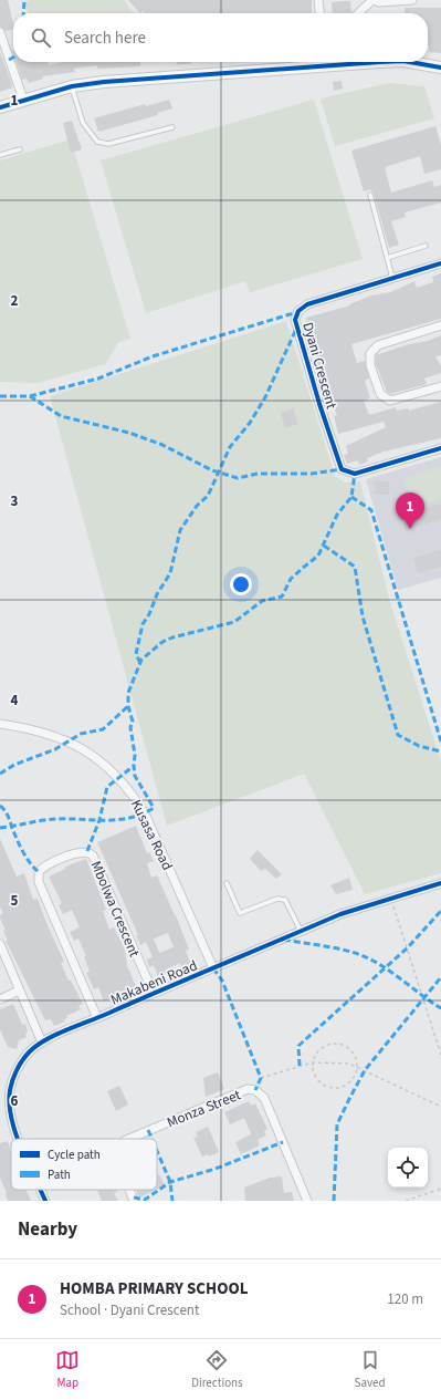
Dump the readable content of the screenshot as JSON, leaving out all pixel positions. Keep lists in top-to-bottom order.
{
  "streets": {
    "street": [
      "Dyani Crescent",
      "Kusasa Road",
      "Mbolwa Crescent",
      "Makabeni Road",
      "Monza Street"
    ]
  },
  "crossings": [
    ["Kusasa Road", "Makabeni Road"],
    ["Mbolwa Crescent", "Makabeni Road"]
  ],
  "legend": ["Cycle path", "Path"],
  "page": {
    "search": "Search here",
    "pins": "1",
    "heading": "Nearby",
    "list": [
      {
        "mark": "1",
        "name": "HOMBA PRIMARY SCHOOL",
        "note": "School · Dyani Crescent",
        "value": "120 m"
      }
    ],
    "nav": ["Map", "Directions", "Saved"]
  },
  "grid": {
    "rows": [
      "1",
      "2",
      "3",
      "4",
      "5",
      "6"
    ]
  }
}
